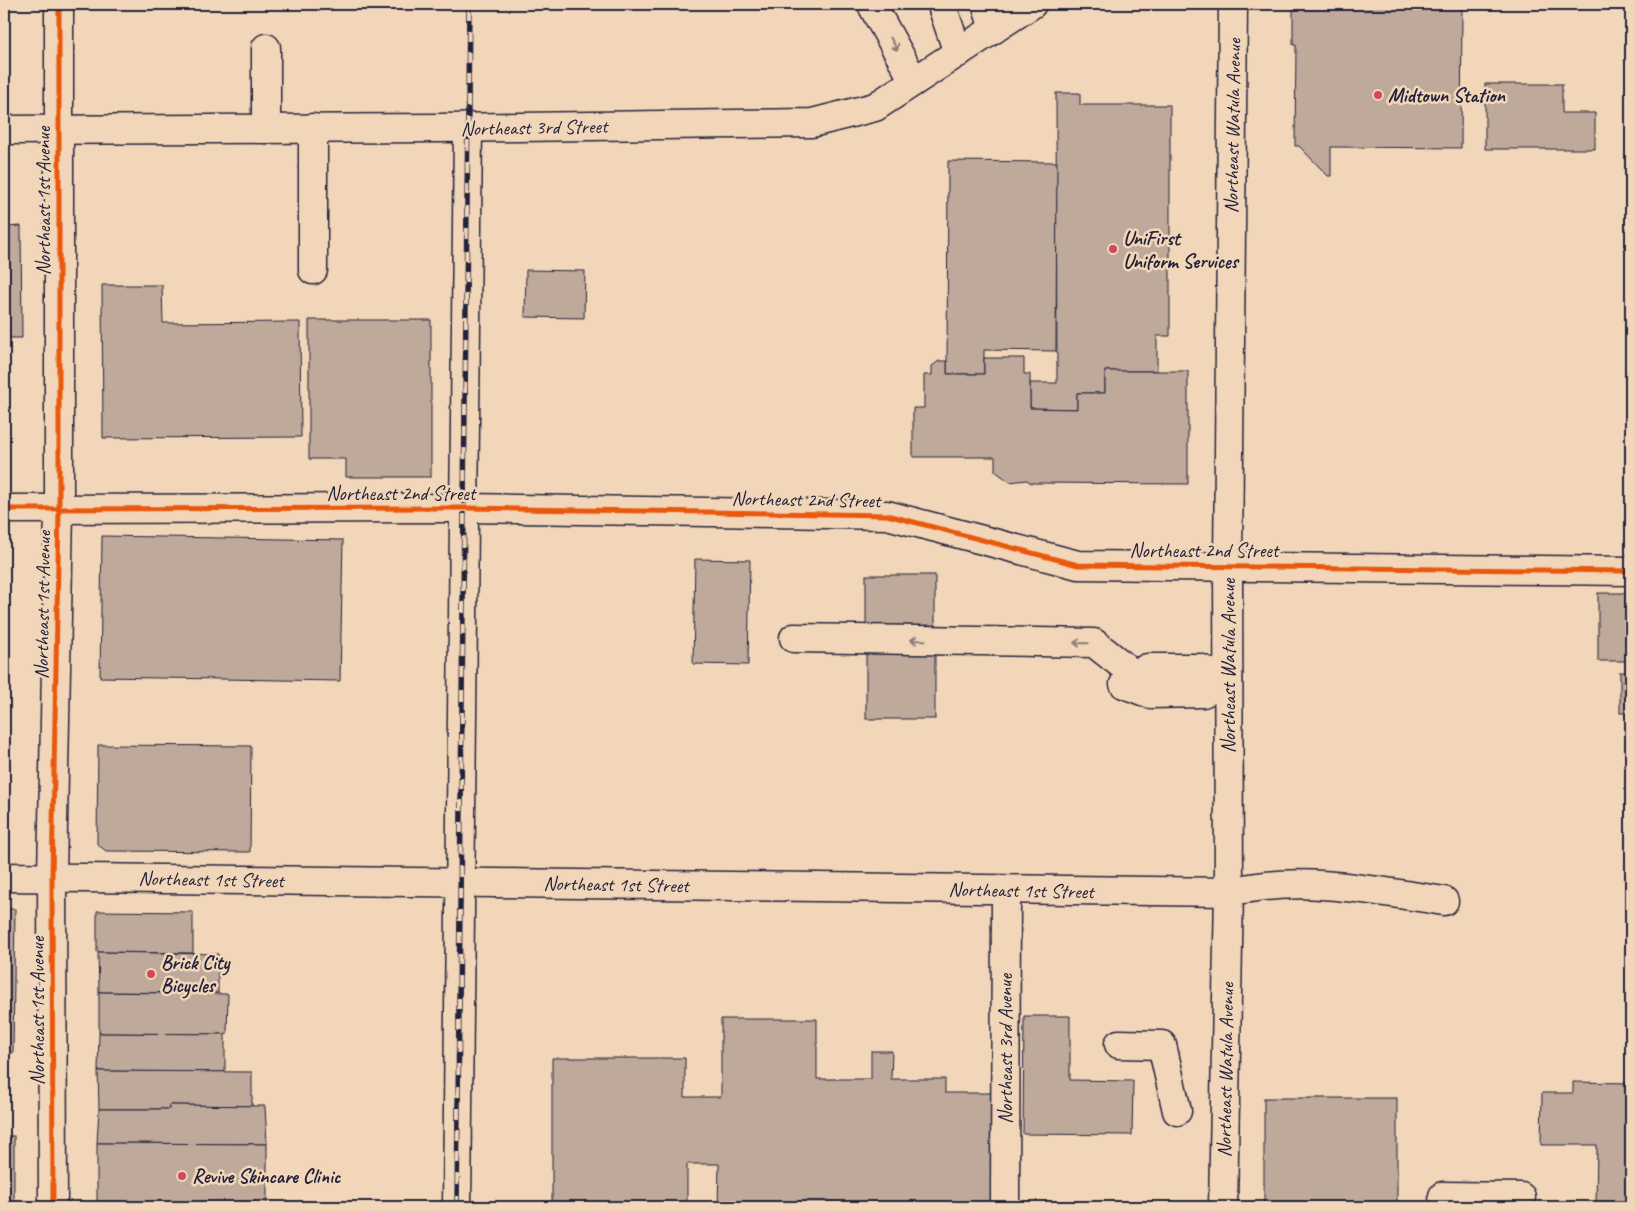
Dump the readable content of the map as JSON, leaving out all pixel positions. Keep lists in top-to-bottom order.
{
  "streets": {
    "street": [
      "Northeast Watula Avenue",
      "Northeast 3rd Street",
      "Northeast 1st Avenue",
      "Northeast 2nd Street",
      "Northeast 1st Street",
      "Northeast 3rd Avenue"
    ]
  },
  "crossings": [
    ["Northeast Watula Avenue", "Northeast 2nd Street"],
    ["Northeast Watula Avenue", "Northeast 1st Street"],
    ["Northeast 3rd Street", "Northeast 1st Avenue"],
    ["Northeast 1st Avenue", "Northeast 2nd Street"],
    ["Northeast 1st Avenue", "Northeast 1st Street"],
    ["Northeast 1st Street", "Northeast 3rd Avenue"]
  ],
  "places": [
    "Midtown Station",
    "UniFirst Uniform Services",
    "Brick City Bicycles",
    "Revive Skincare Clinic"
  ]
}
